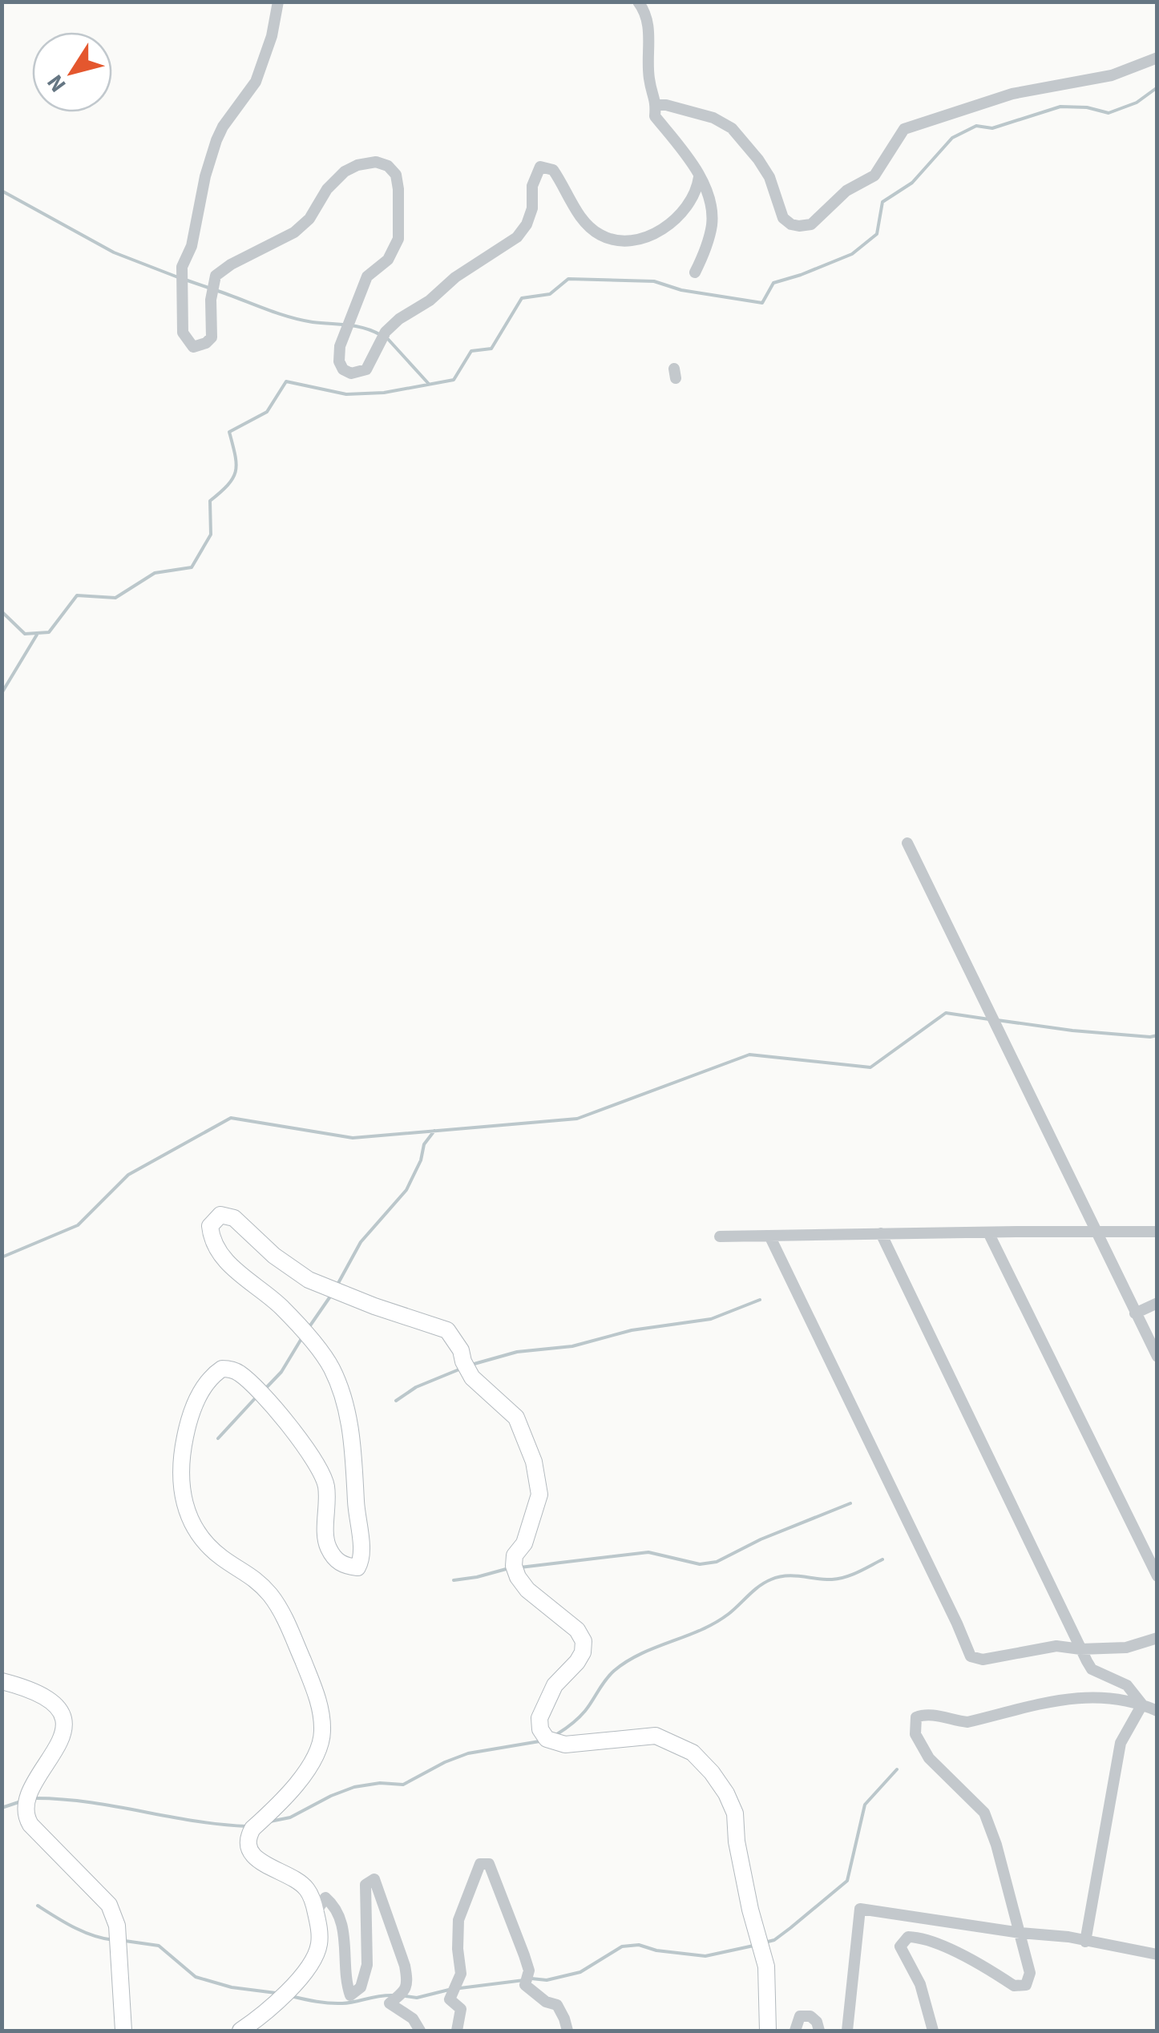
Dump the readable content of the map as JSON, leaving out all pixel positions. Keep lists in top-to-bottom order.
{
  "north": "bottom left"
}
